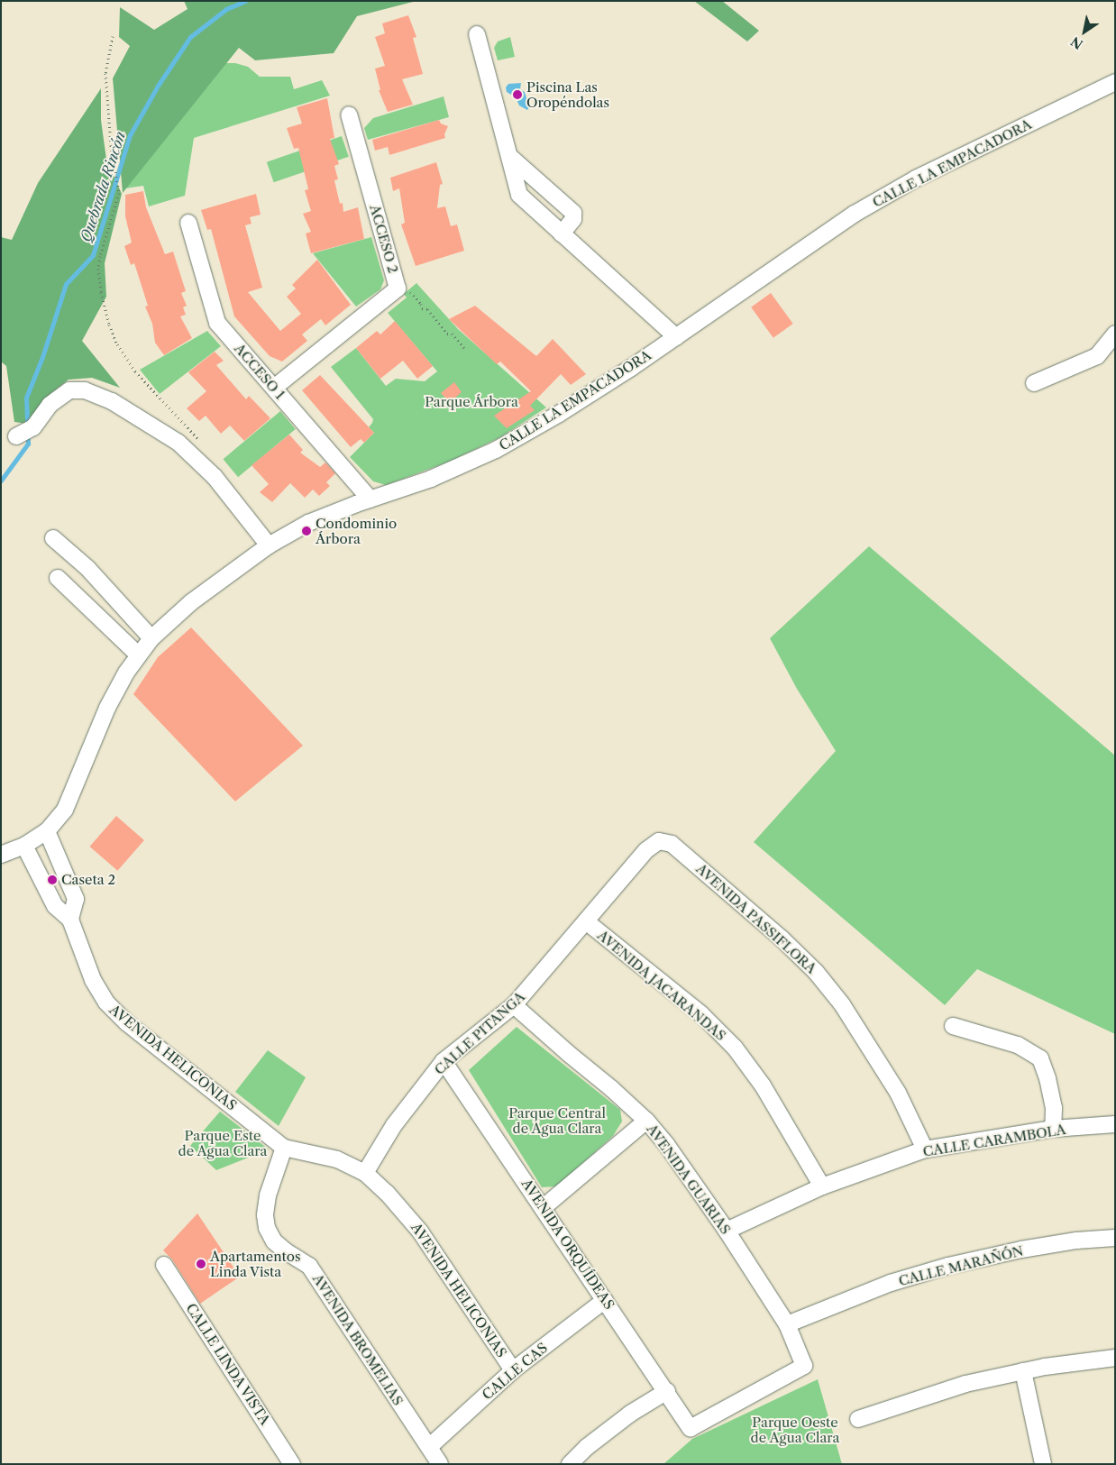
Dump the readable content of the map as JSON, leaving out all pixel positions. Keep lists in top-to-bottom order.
{
  "streets": {
    "street": [
      "CALLE LA EMPACADORA",
      "ACCESO 2",
      "ACCESO 1",
      "AVENIDA PASSIFLORA",
      "AVENIDA JACARANDAS",
      "CALLE PITANGA",
      "AVENIDA HELICONIAS",
      "CALLE CARAMBOLA",
      "AVENIDA GUARIAS",
      "AVENIDA ORQUÍDEAS",
      "CALLE MARAÑÓN",
      "AVENIDA BROMELIAS",
      "CALLE LINDA VISTA",
      "CALLE CAS"
    ]
  },
  "crossings": [
    ["CALLE LA EMPACADORA", "ACCESO 1"],
    ["CALLE LA EMPACADORA", "AVENIDA HELICONIAS"],
    ["ACCESO 2", "ACCESO 1"],
    ["AVENIDA PASSIFLORA", "CALLE PITANGA"],
    ["AVENIDA PASSIFLORA", "CALLE CARAMBOLA"],
    ["AVENIDA JACARANDAS", "CALLE PITANGA"],
    ["AVENIDA JACARANDAS", "CALLE CARAMBOLA"],
    ["CALLE PITANGA", "AVENIDA HELICONIAS"],
    ["CALLE PITANGA", "AVENIDA GUARIAS"],
    ["CALLE PITANGA", "AVENIDA ORQUÍDEAS"],
    ["AVENIDA HELICONIAS", "AVENIDA BROMELIAS"],
    ["AVENIDA HELICONIAS", "CALLE CAS"],
    ["CALLE CARAMBOLA", "AVENIDA GUARIAS"],
    ["AVENIDA GUARIAS", "AVENIDA ORQUÍDEAS"],
    ["AVENIDA GUARIAS", "CALLE MARAÑÓN"],
    ["AVENIDA ORQUÍDEAS", "CALLE CAS"],
    ["AVENIDA BROMELIAS", "CALLE CAS"]
  ],
  "water": ["Quebrada Rincón"],
  "parks": [
    "Parque Árbora",
    "Parque Central de Agua Clara",
    "Parque Este de Agua Clara",
    "Parque Oeste de Agua Clara"
  ],
  "places": [
    "Piscina Las Oropéndolas",
    "Condominio Árbora",
    "Caseta 2",
    "Apartamentos Linda Vista"
  ],
  "north": "bottom left"
}
